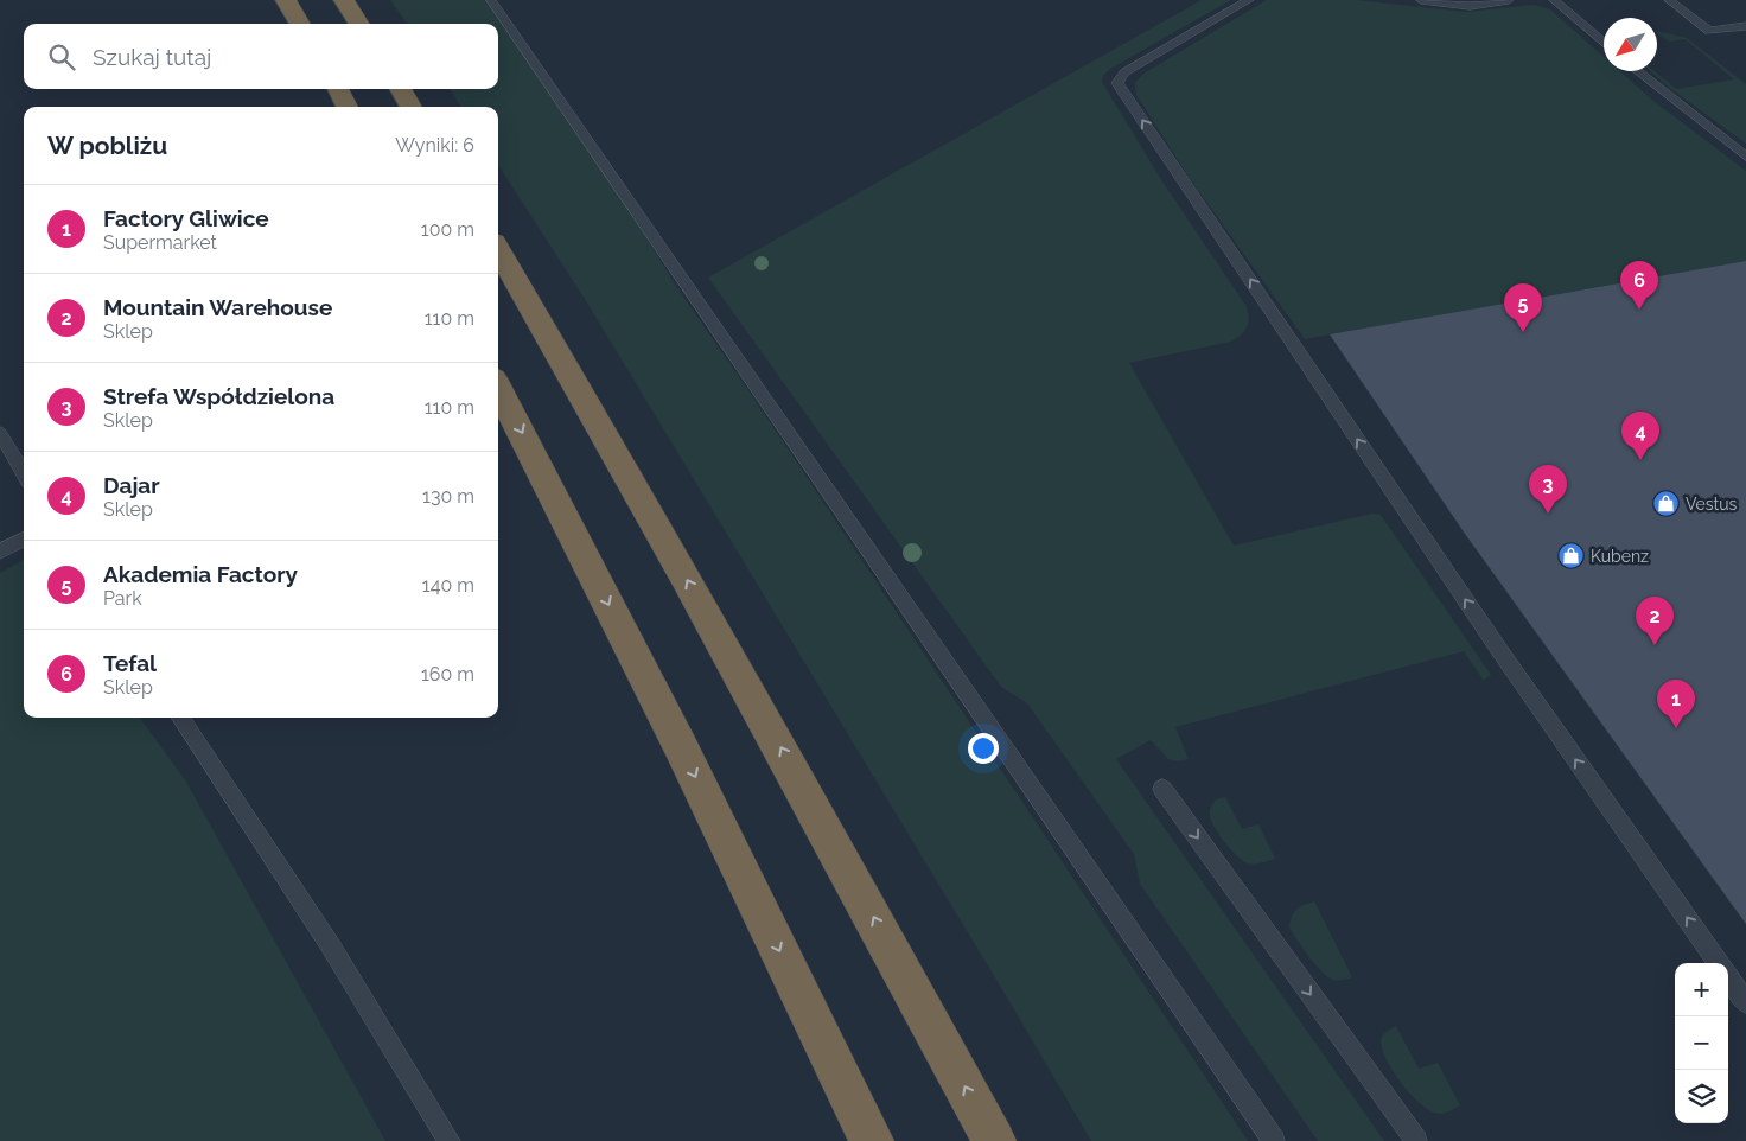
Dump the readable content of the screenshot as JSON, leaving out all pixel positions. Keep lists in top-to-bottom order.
{
  "places": {
    "shop": ["Vestus", "Kubenz"]
  },
  "north": "bottom left",
  "page": {
    "search": "Szukaj tutaj",
    "heading": ["W pobliżu", "Wyniki: 6"],
    "list": [
      {
        "mark": "1",
        "name": "Factory Gliwice",
        "note": "Supermarket",
        "value": "100 m"
      },
      {
        "mark": "2",
        "name": "Mountain Warehouse",
        "note": "Sklep",
        "value": "110 m"
      },
      {
        "mark": "3",
        "name": "Strefa Współdzielona",
        "note": "Sklep",
        "value": "110 m"
      },
      {
        "mark": "4",
        "name": "Dajar",
        "note": "Sklep",
        "value": "130 m"
      },
      {
        "mark": "5",
        "name": "Akademia Factory",
        "note": "Park",
        "value": "140 m"
      },
      {
        "mark": "6",
        "name": "Tefal",
        "note": "Sklep",
        "value": "160 m"
      }
    ],
    "pins": [
      "6",
      "5",
      "4",
      "3",
      "2",
      "1"
    ],
    "map_buttons": ["+", "−"]
  }
}
